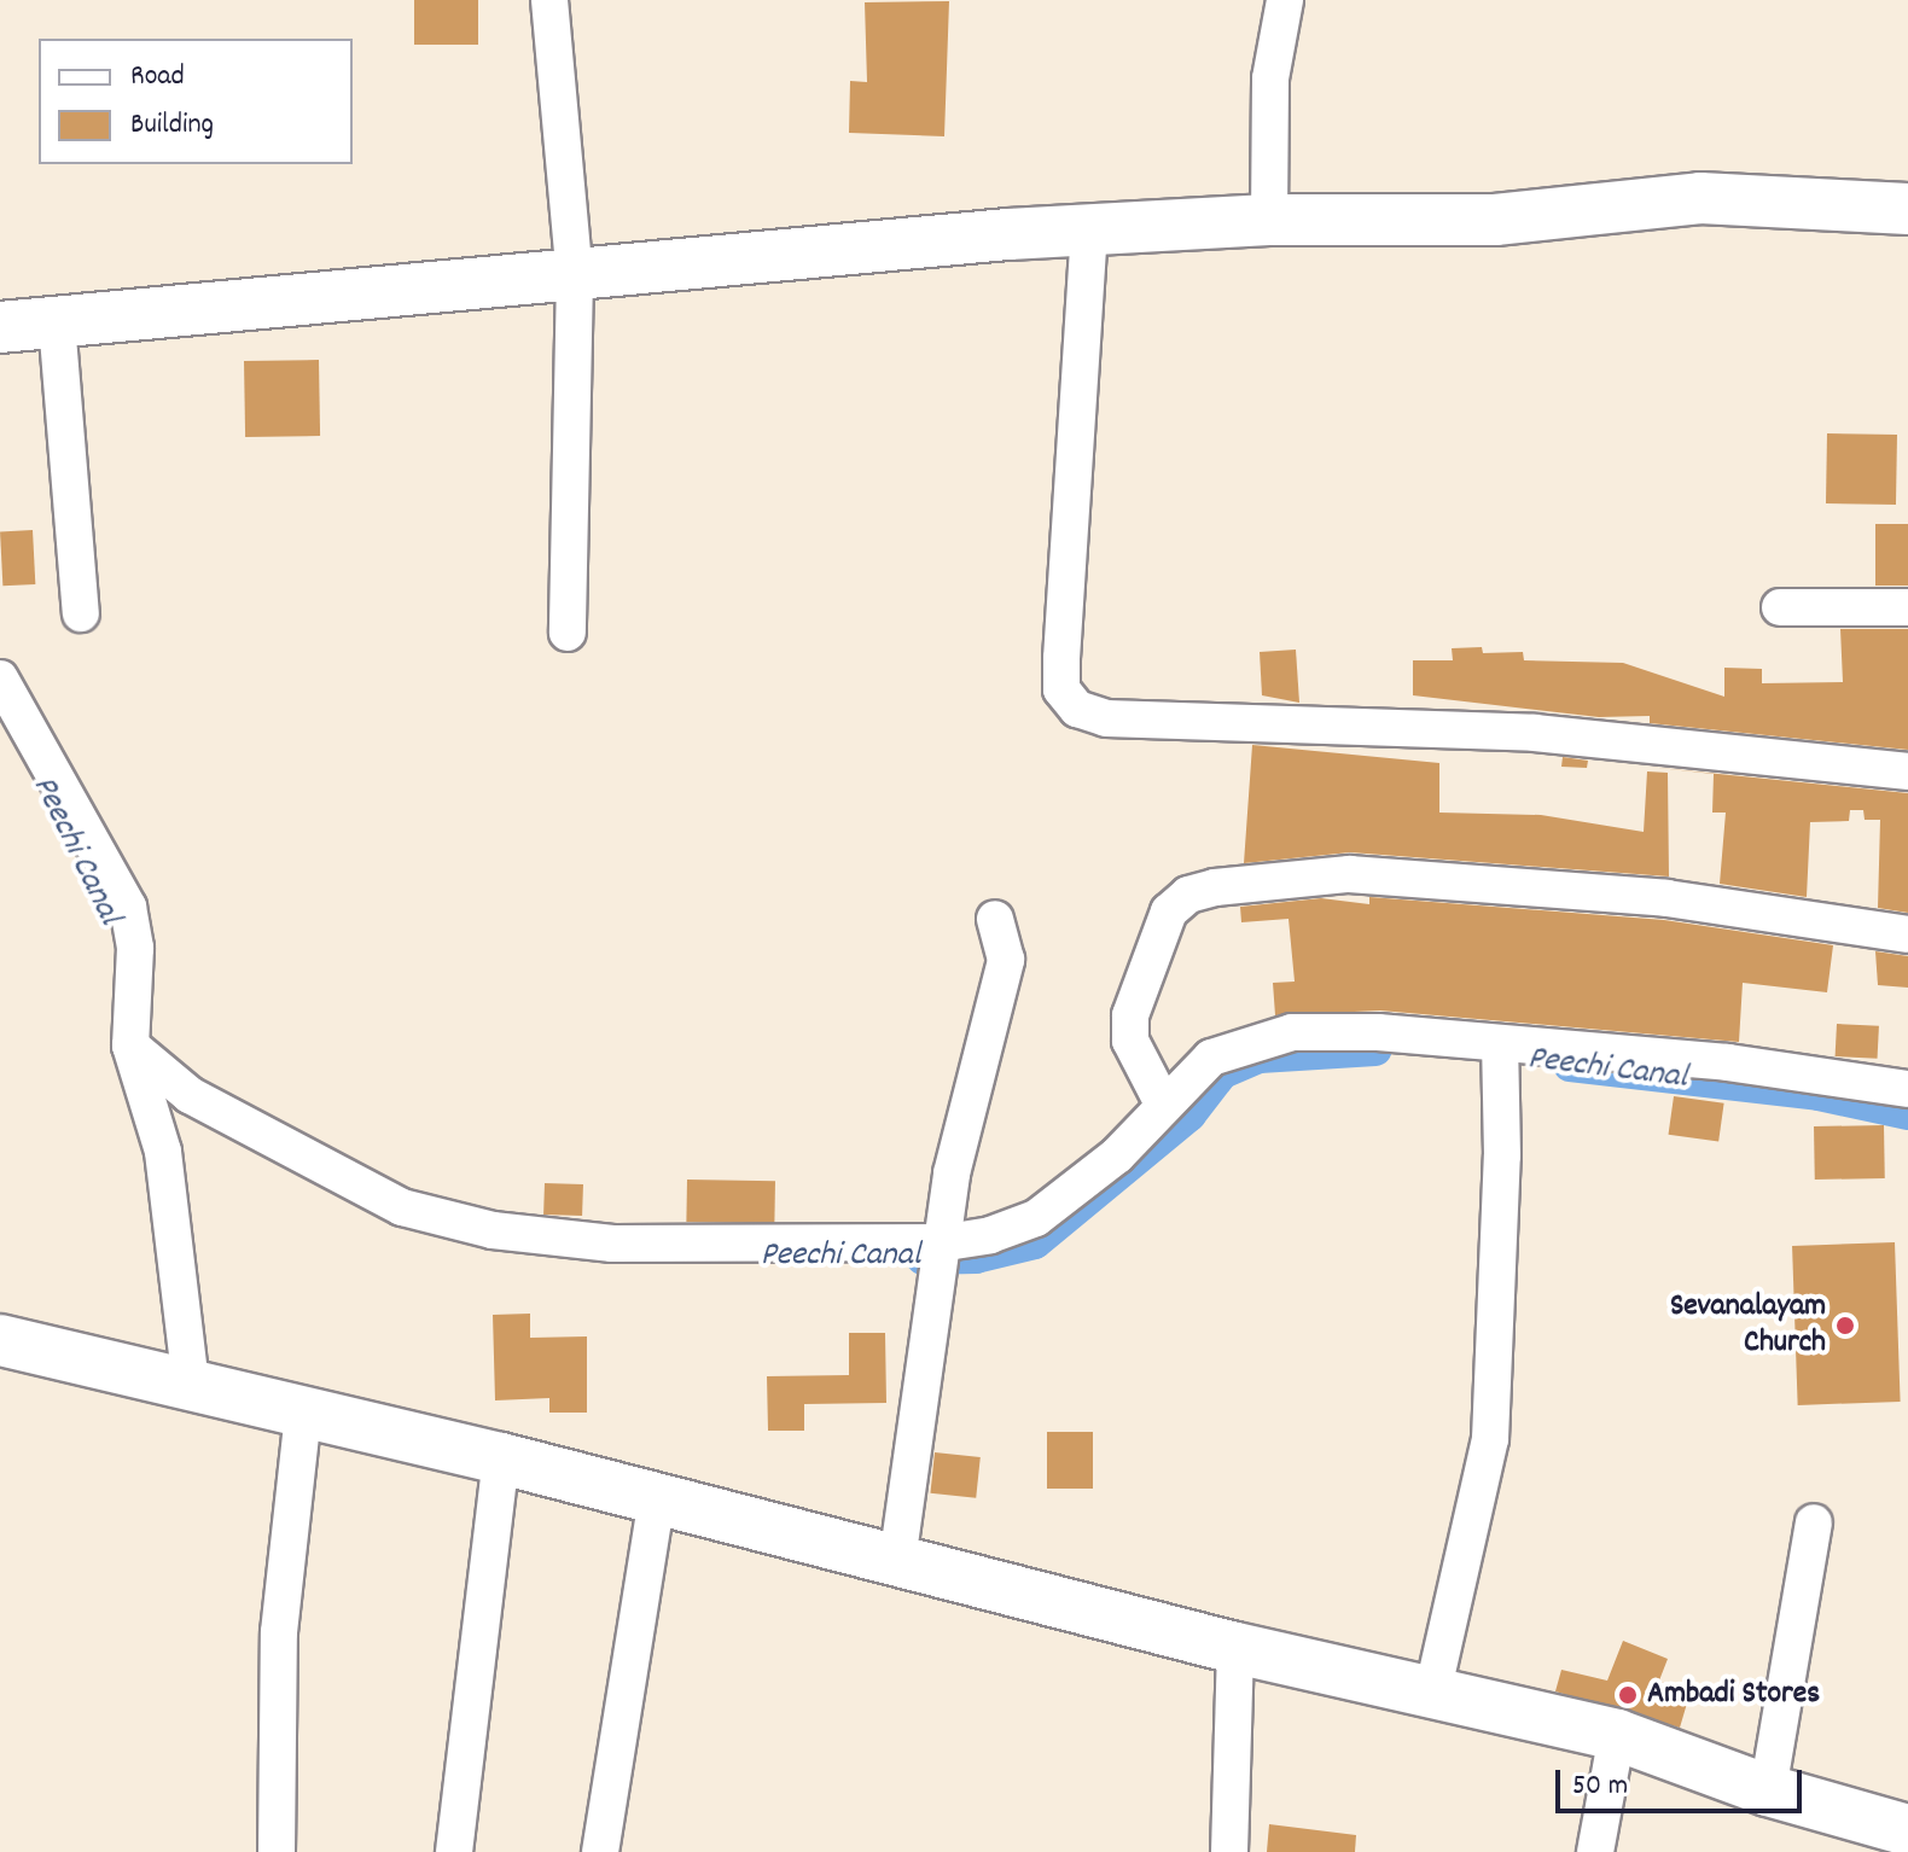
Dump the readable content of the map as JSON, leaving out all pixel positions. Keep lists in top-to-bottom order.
{
  "water": ["Peechi Canal"],
  "places": ["Sevanalayam Church", "Ambadi Stores"],
  "legend": ["Road", "Building"],
  "scale_bar": "50 m"
}
